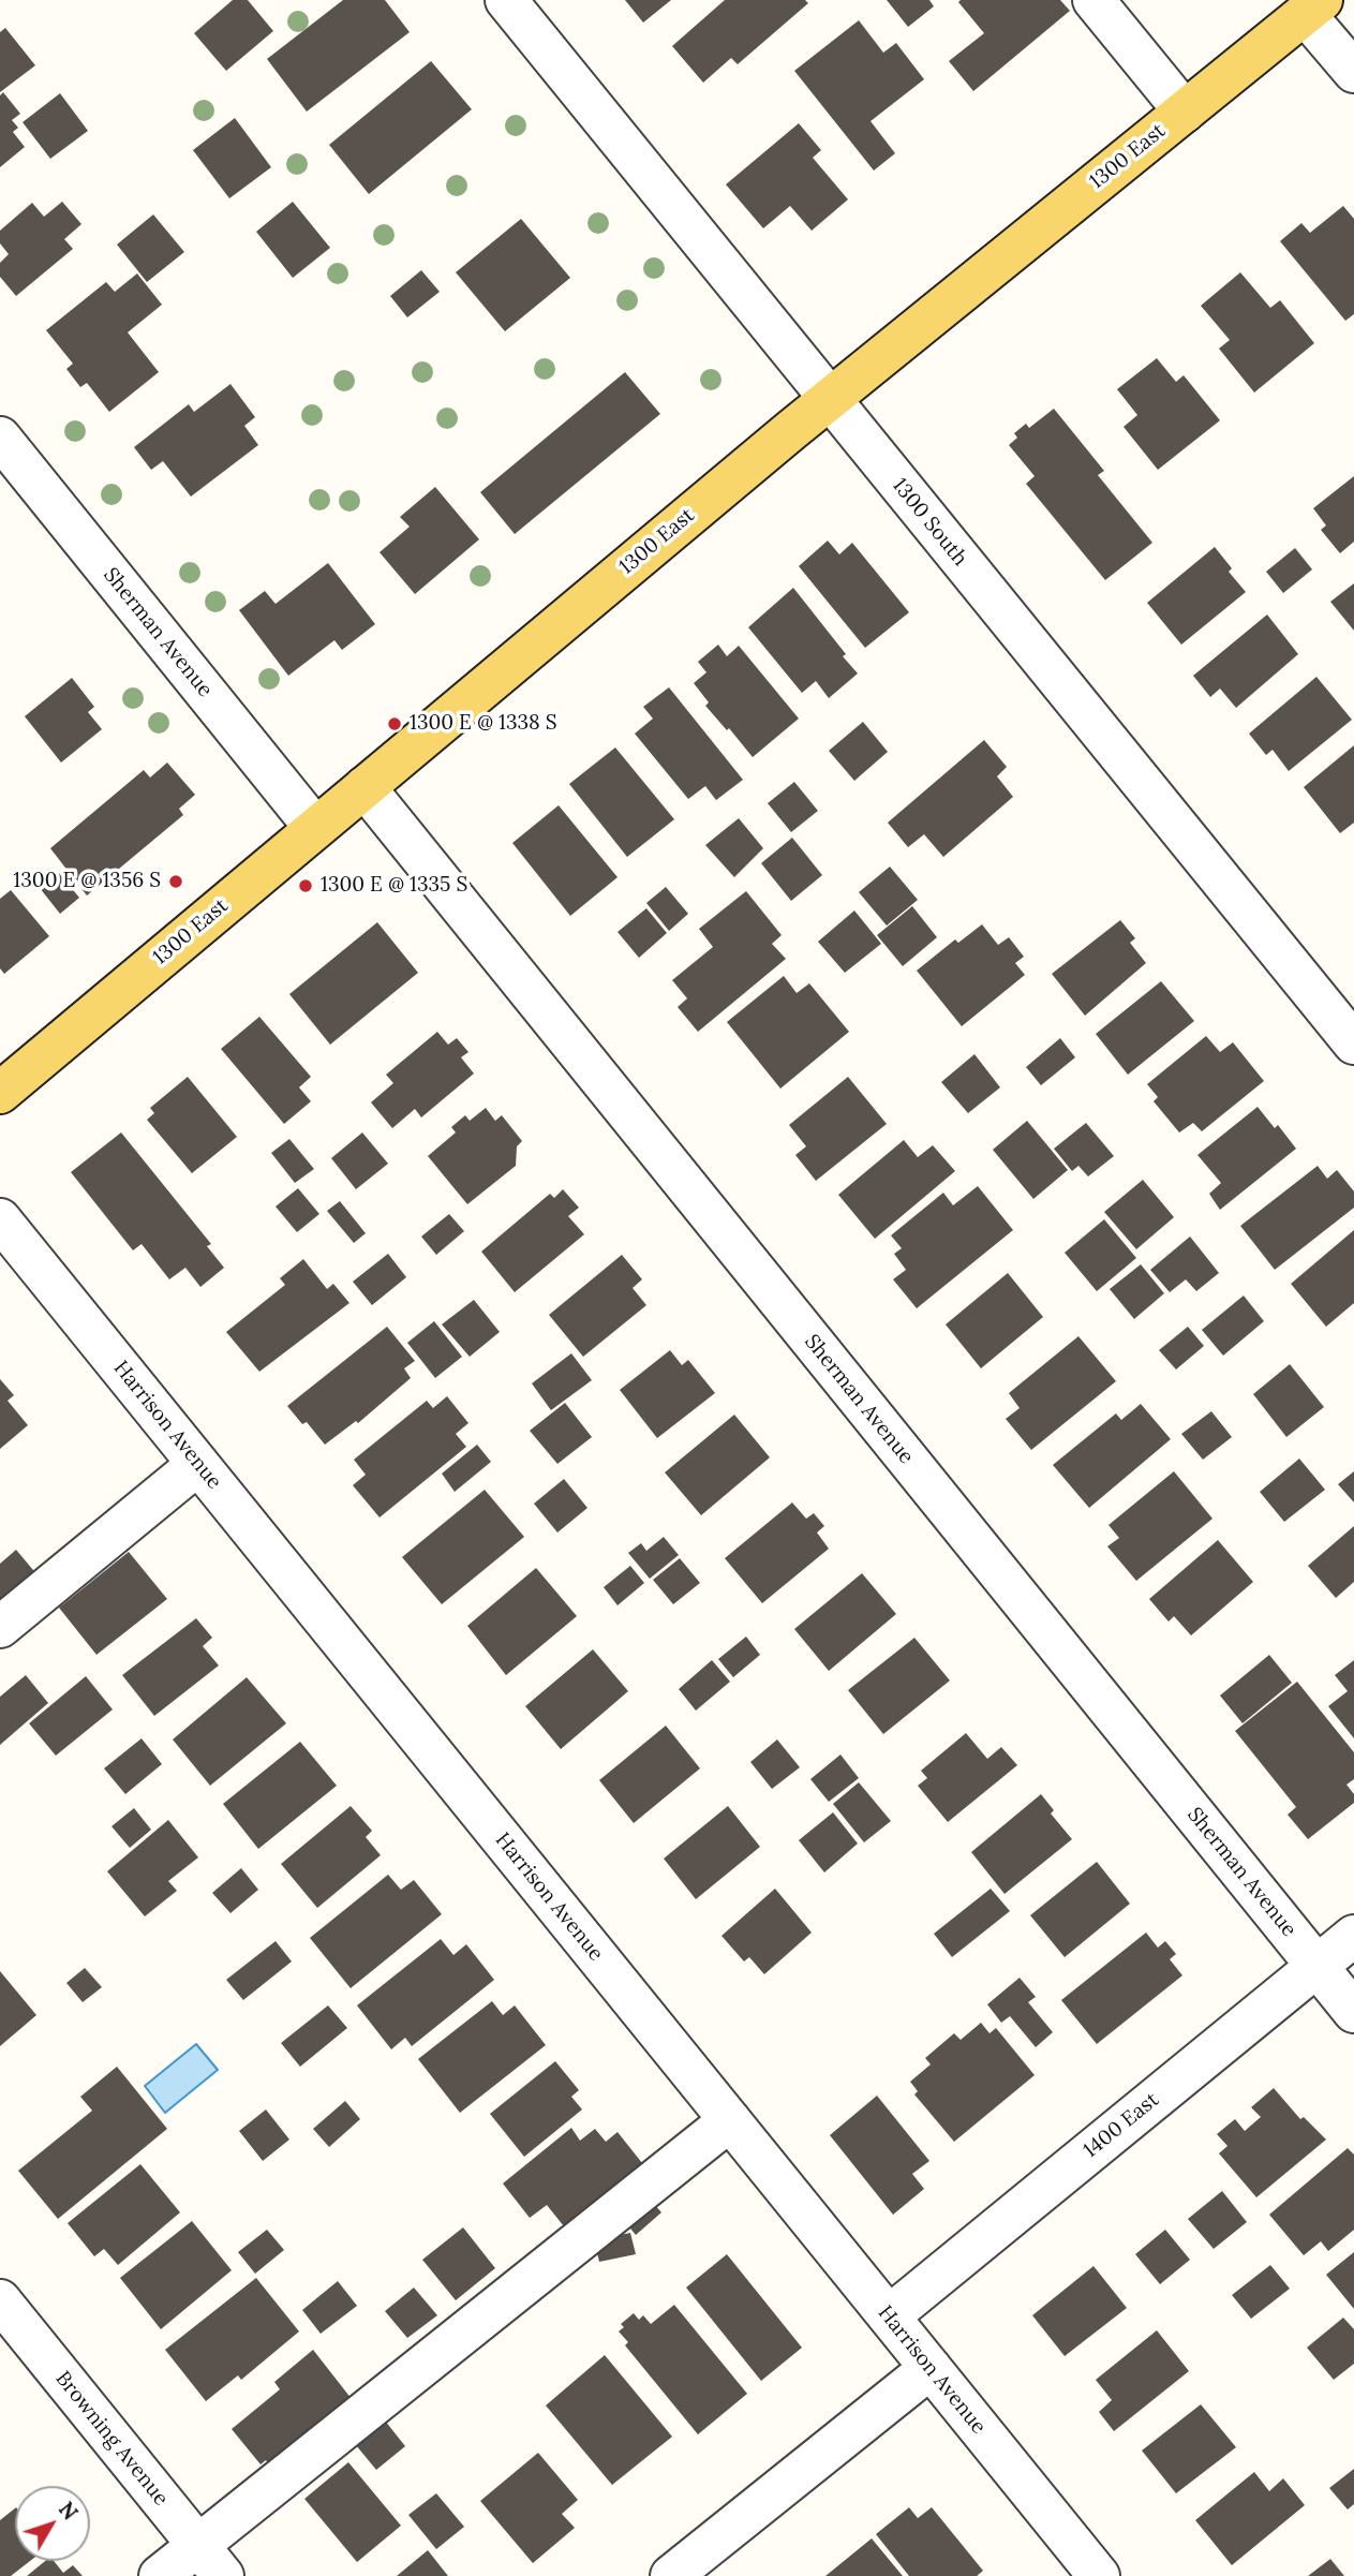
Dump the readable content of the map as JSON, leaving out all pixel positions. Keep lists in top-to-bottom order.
{
  "streets": {
    "main road": ["1300 East"],
    "street": [
      "1300 South",
      "Sherman Avenue",
      "Harrison Avenue",
      "1400 East",
      "Browning Avenue"
    ]
  },
  "crossings": [
    ["1300 East", "1300 South"],
    ["1300 East", "Sherman Avenue"],
    ["Sherman Avenue", "1400 East"],
    ["Harrison Avenue", "1400 East"]
  ],
  "places": ["1300 E @ 1338 S", "1300 E @ 1356 S", "1300 E @ 1335 S"],
  "north": "top right"
}
